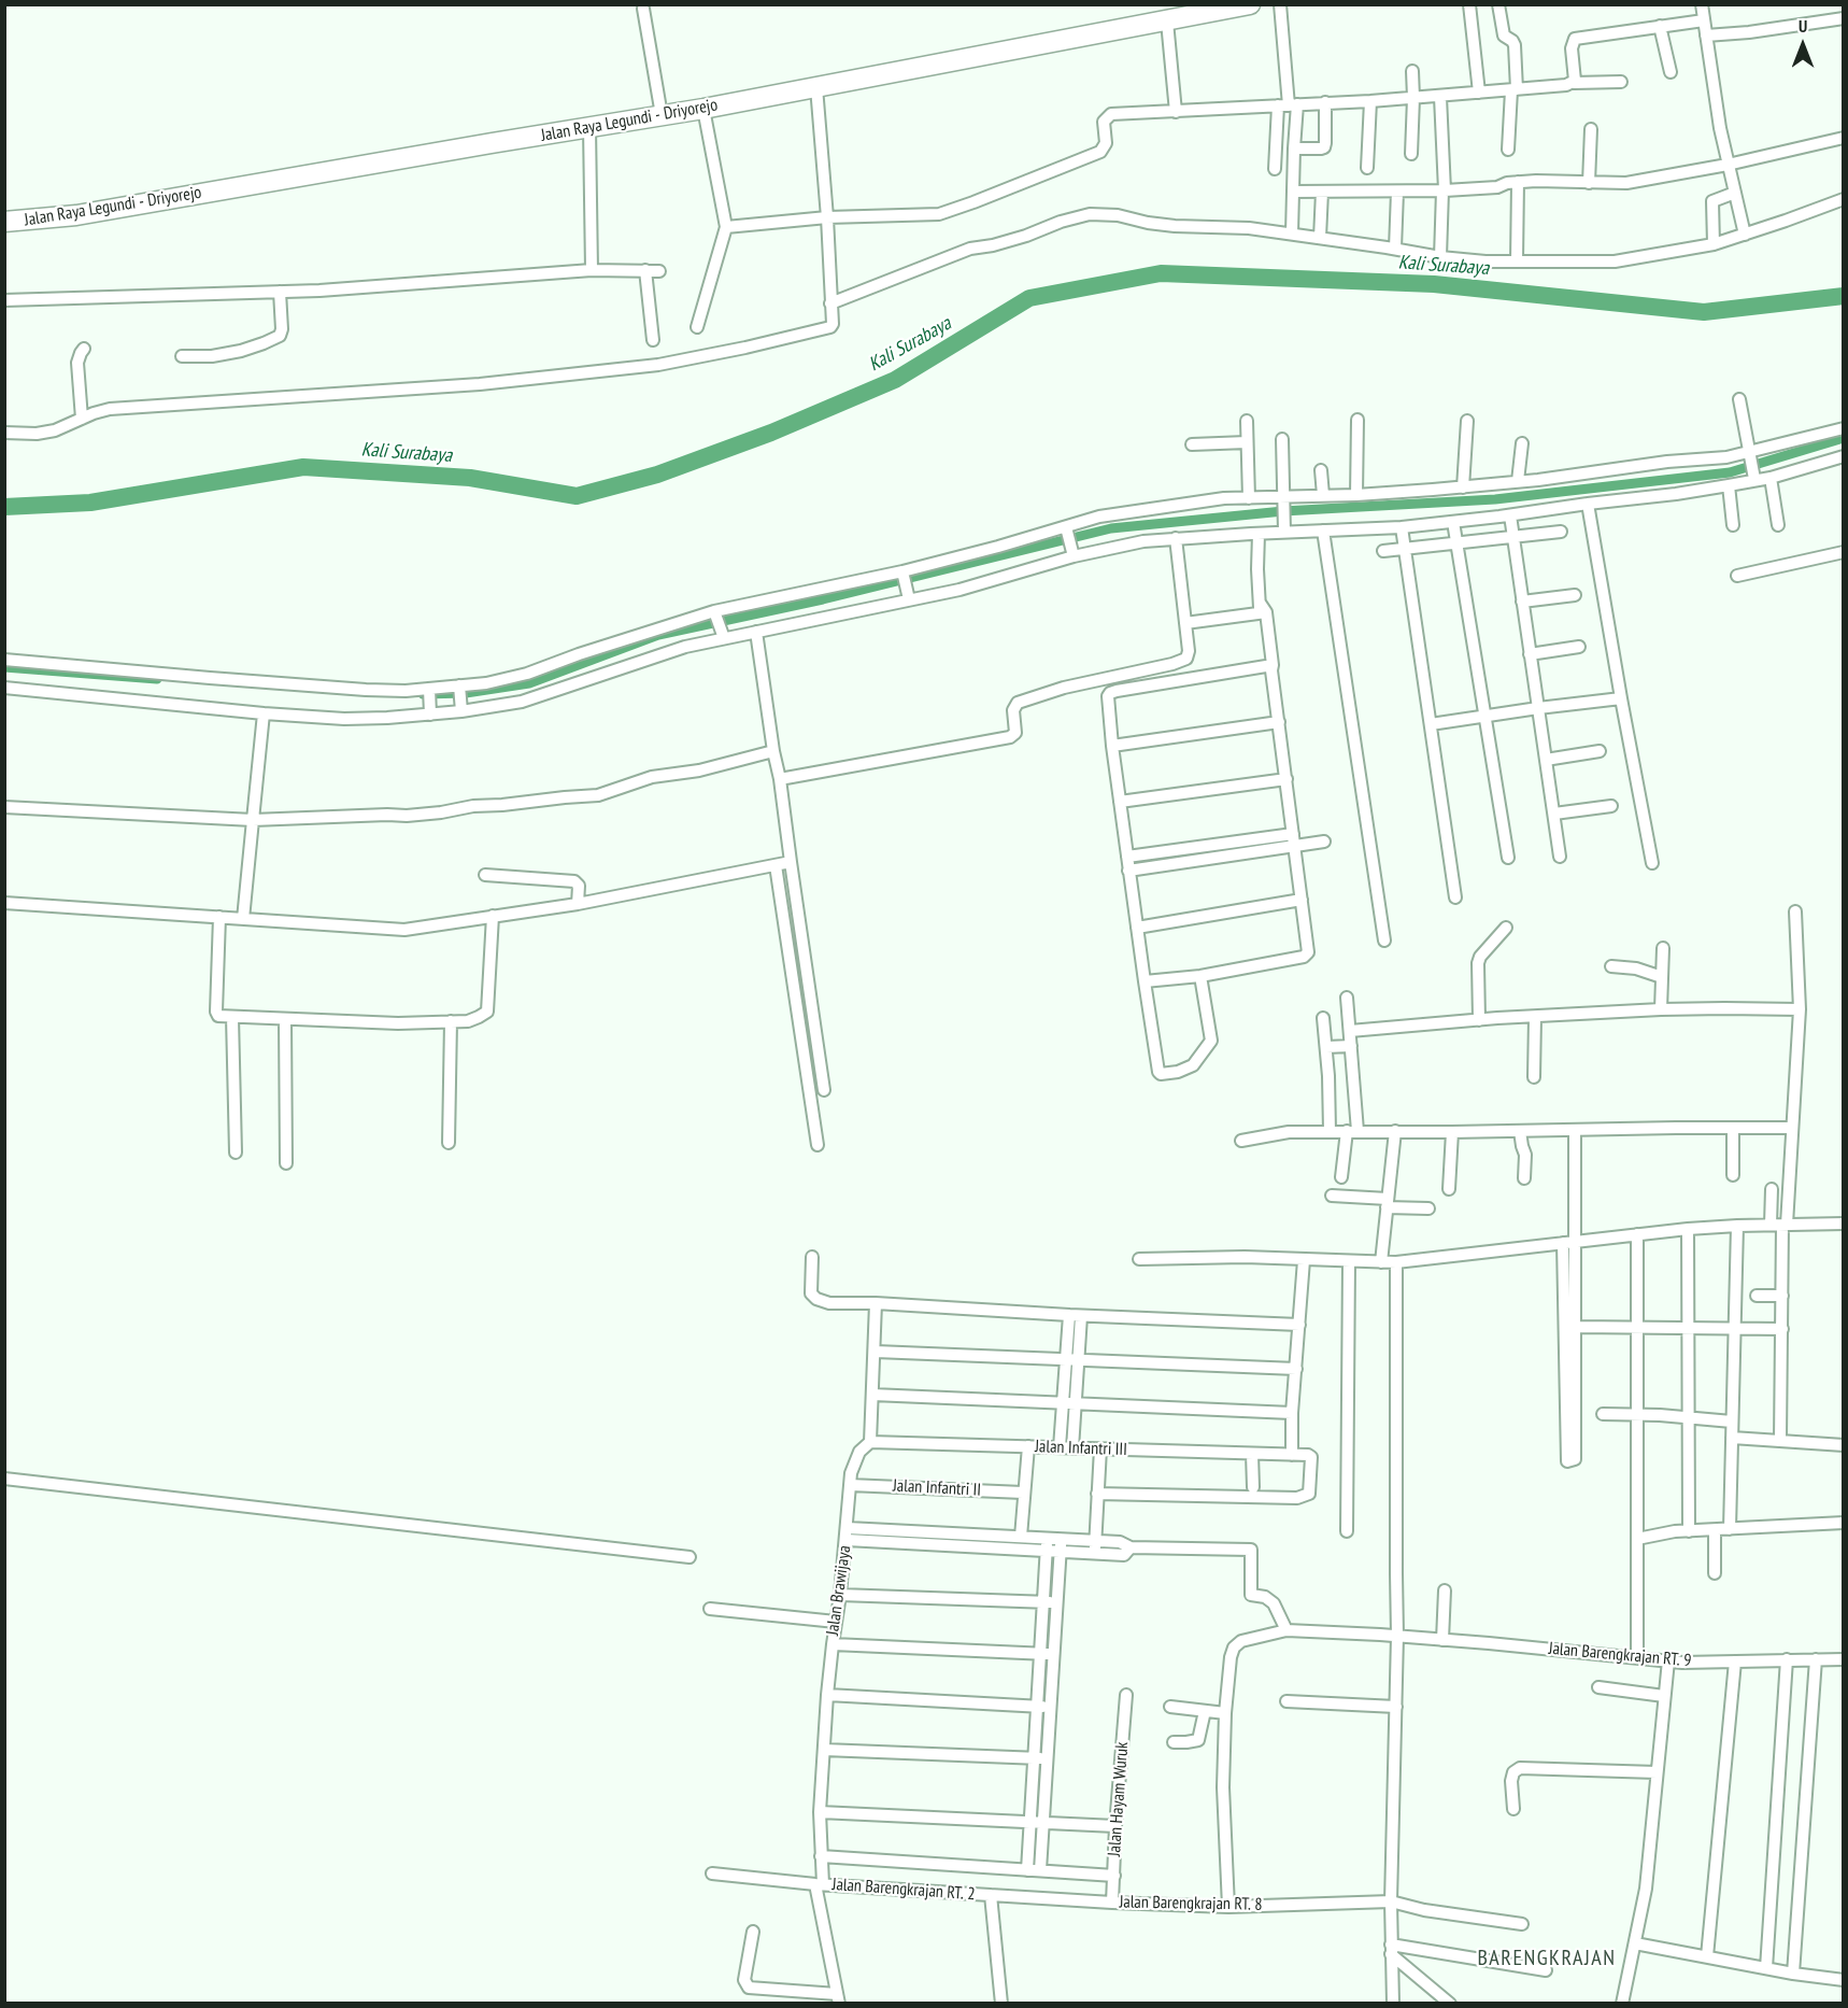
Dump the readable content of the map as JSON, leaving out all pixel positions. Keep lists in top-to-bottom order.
{
  "streets": {
    "main road": ["Jalan Raya Legundi - Driyorejo"],
    "street": [
      "Jalan Infantri III",
      "Jalan Infantri II",
      "Jalan Brawijaya",
      "Jalan Barengkrajan RT. 9",
      "Jalan Hayam Wuruk",
      "Jalan Barengkrajan RT. 2",
      "Jalan Barengkrajan RT. 8"
    ]
  },
  "crossings": [
    ["Jalan Infantri III", "Jalan Brawijaya"],
    ["Jalan Infantri II", "Jalan Brawijaya"],
    ["Jalan Brawijaya", "Jalan Barengkrajan RT. 2"],
    ["Jalan Hayam Wuruk", "Jalan Barengkrajan RT. 8"],
    ["Jalan Barengkrajan RT. 2", "Jalan Barengkrajan RT. 8"]
  ],
  "districts": ["BARENGKRAJAN"],
  "water": ["Kali Surabaya"],
  "north": "top"
}
